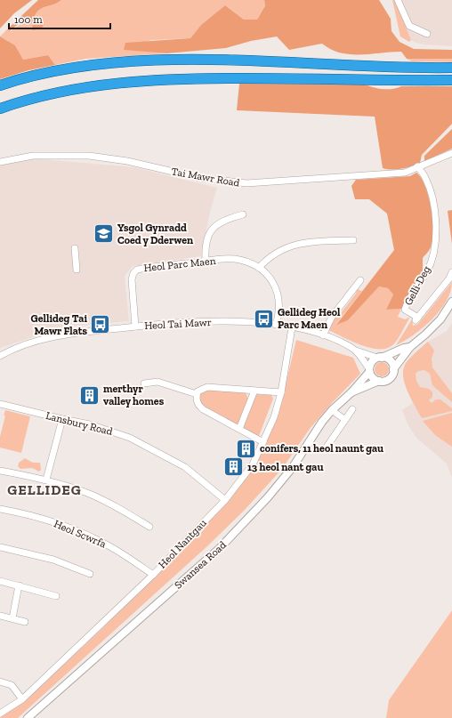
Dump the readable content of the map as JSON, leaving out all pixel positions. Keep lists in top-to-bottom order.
{
  "streets": {
    "street": [
      "Tai Mawr Road",
      "Heol Parc Maen",
      "Gelli-Deg",
      "Heol Tai Mawr",
      "Lansbury Road",
      "Heol Scwrfa",
      "Heol Nantgau",
      "Swansea Road"
    ]
  },
  "crossings": [
    ["Tai Mawr Road", "Gelli-Deg"],
    ["Heol Parc Maen", "Heol Tai Mawr"],
    ["Heol Tai Mawr", "Heol Nantgau"],
    ["Heol Tai Mawr", "Swansea Road"],
    ["Lansbury Road", "Heol Nantgau"],
    ["Heol Scwrfa", "Heol Nantgau"]
  ],
  "districts": ["GELLIDEG"],
  "places": {
    "school or university": ["Ysgol Gynradd Coed y Dderwen"],
    "bus stop": ["Gellideg Heol Parc Maen", "Gellideg Tai Mawr Flats"],
    "building": ["merthyr valley homes", "conifers, 11 heol naunt gau", "13 heol nant gau"]
  },
  "scale_bar": "100 m"
}
